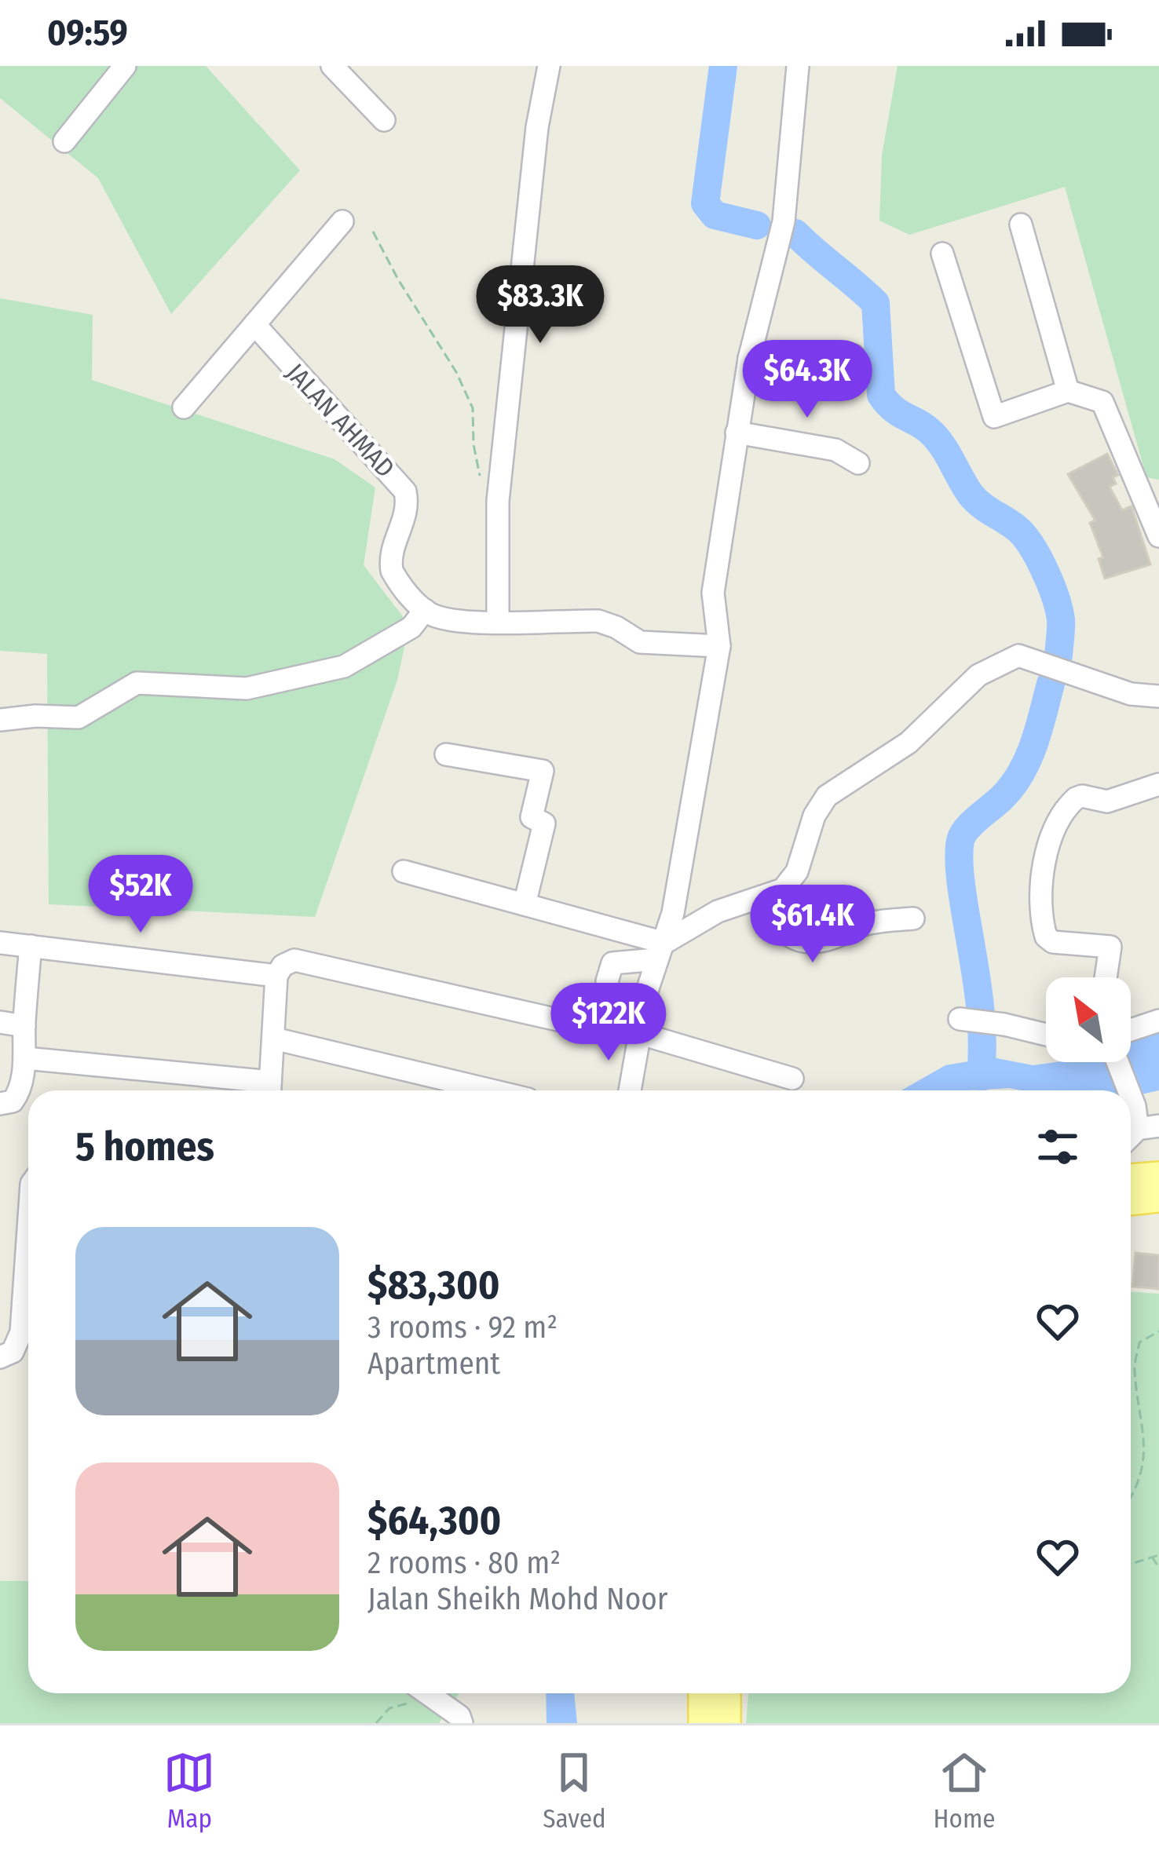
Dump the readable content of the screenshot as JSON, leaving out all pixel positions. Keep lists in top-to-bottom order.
{
  "streets": {
    "street": ["JALAN AHMAD"]
  },
  "north": "top left",
  "page": {
    "status": "09:59",
    "price": [
      "$83.3K",
      "$64.3K",
      "$52K",
      "$61.4K",
      "$122K"
    ],
    "heading": "5 homes",
    "list": [
      {
        "name": "$83,300",
        "note": "3 rooms · 92 m² · Apartment"
      },
      {
        "name": "$64,300",
        "note": "2 rooms · 80 m² · Jalan Sheikh Mohd Noor"
      }
    ],
    "tabs": ["Map", "Saved", "Home"]
  }
}
